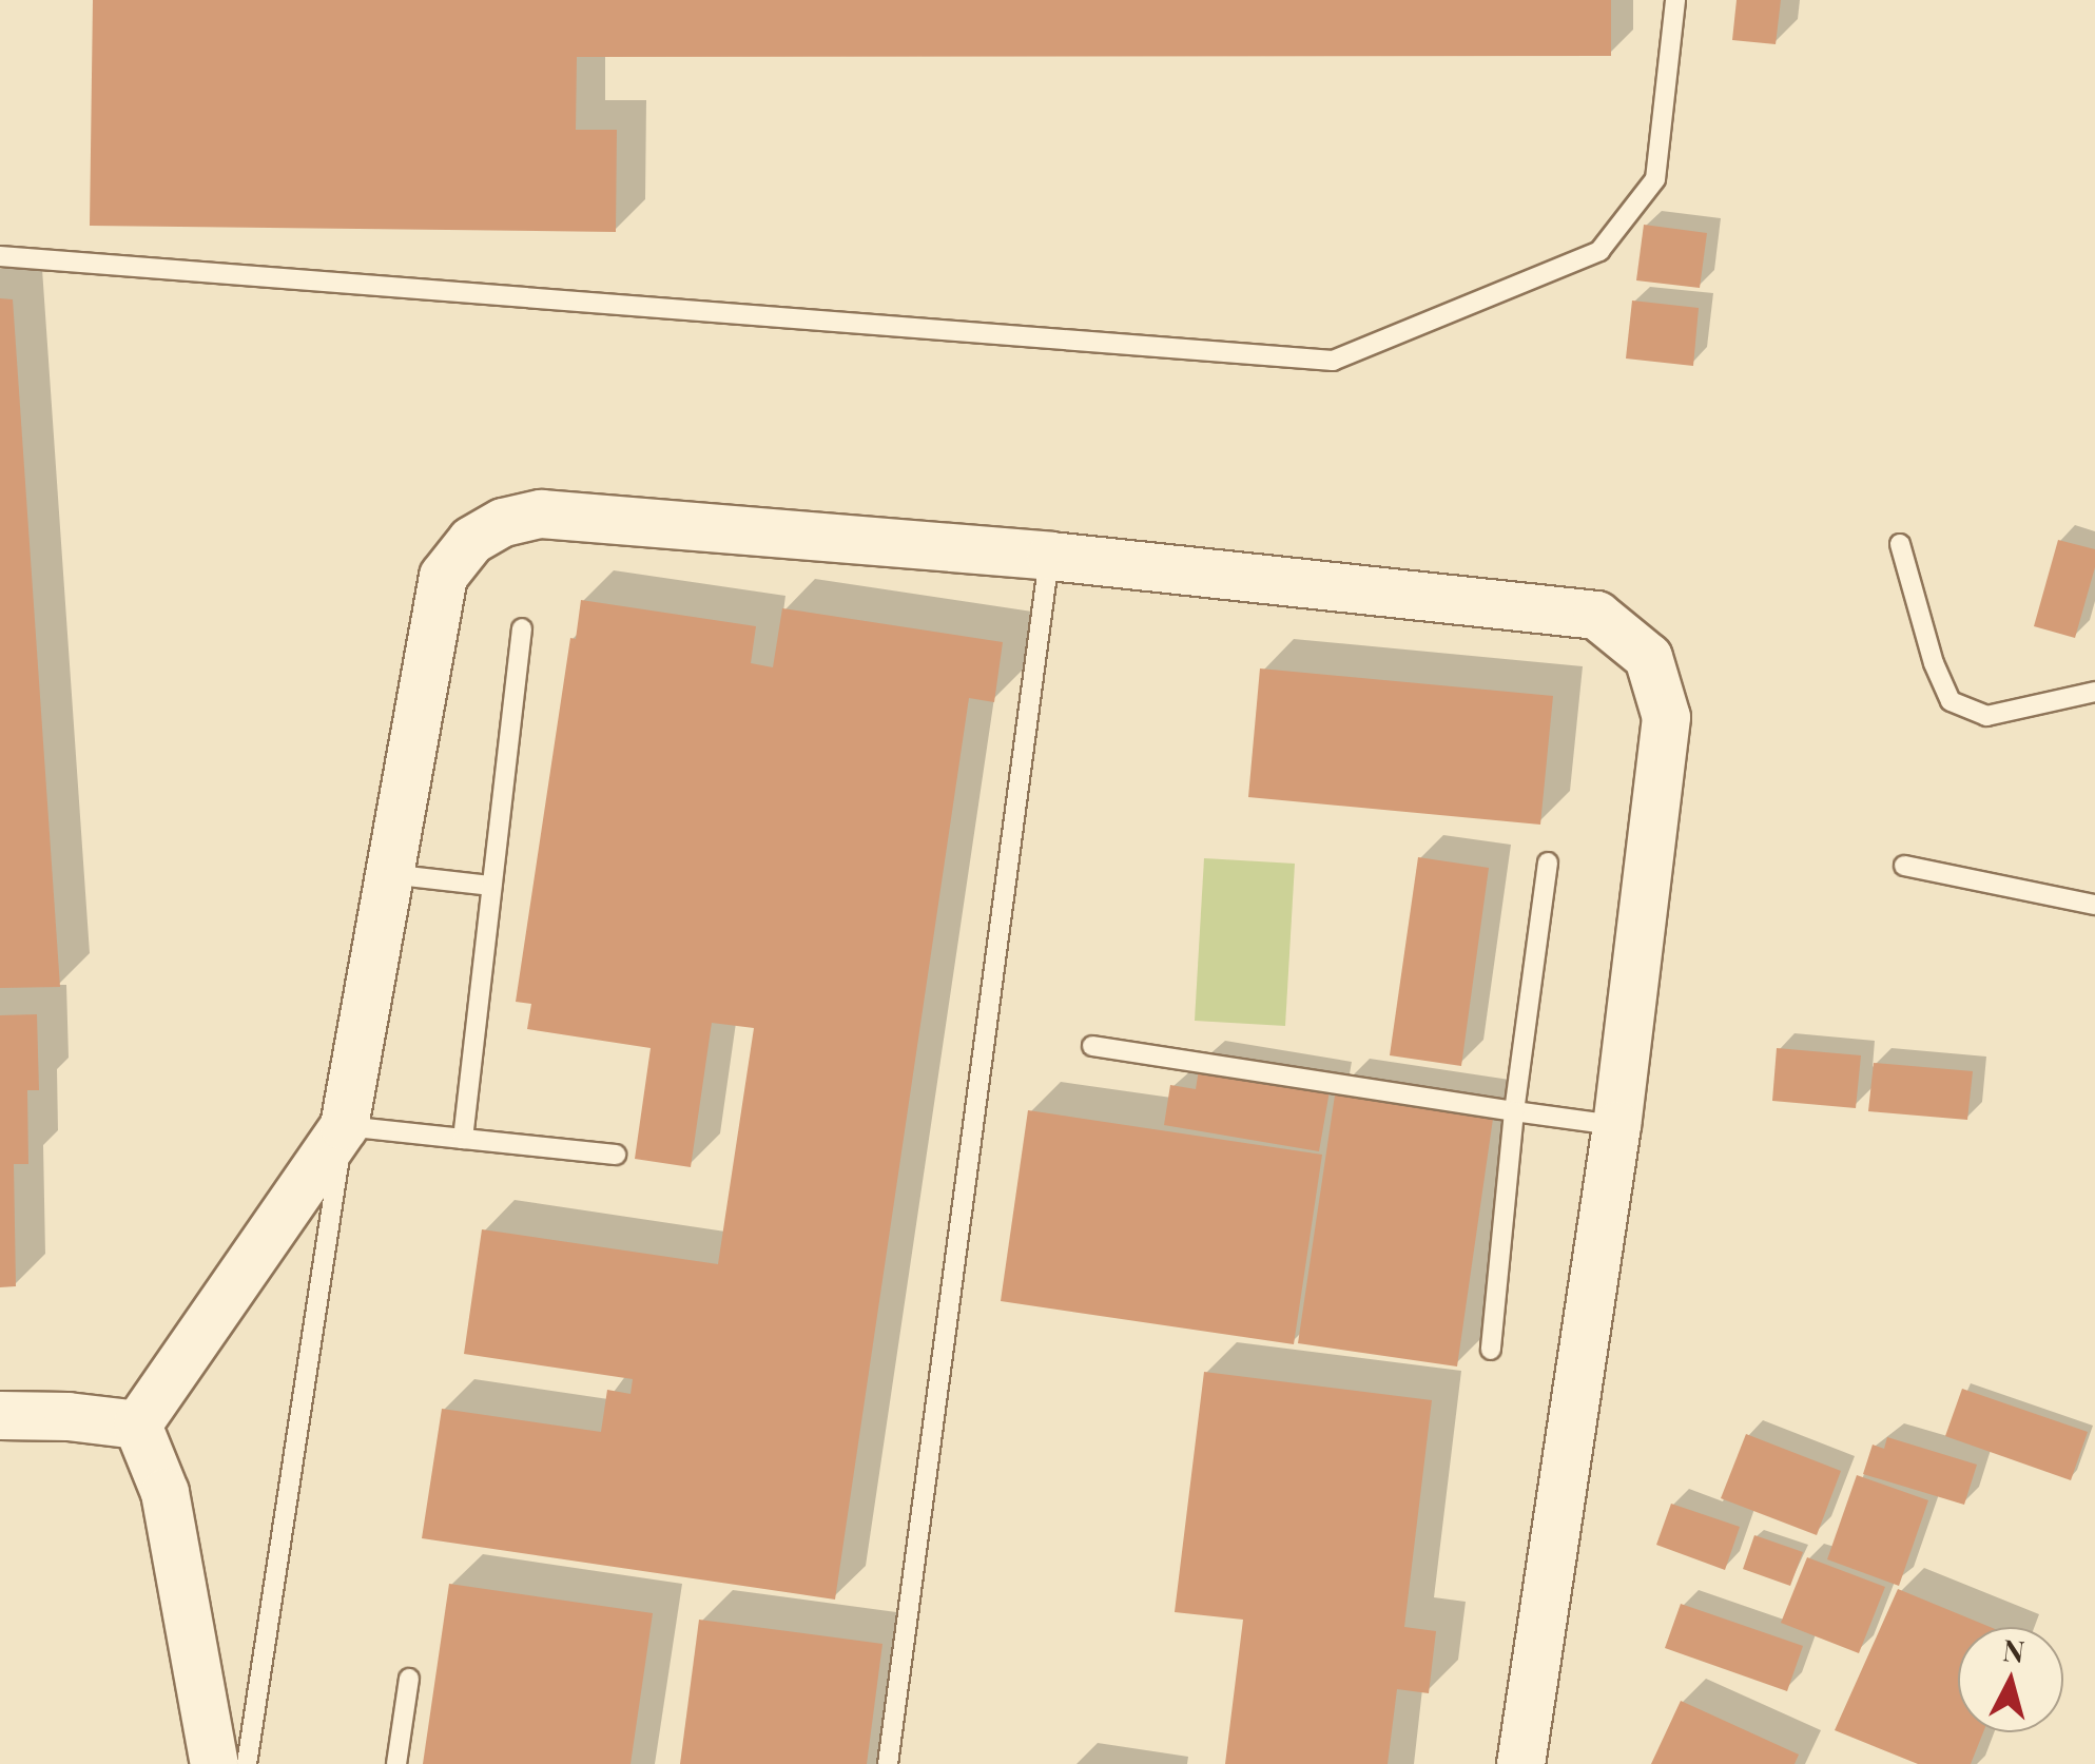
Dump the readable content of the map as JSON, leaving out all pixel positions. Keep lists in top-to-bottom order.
{
  "north": "top"
}
